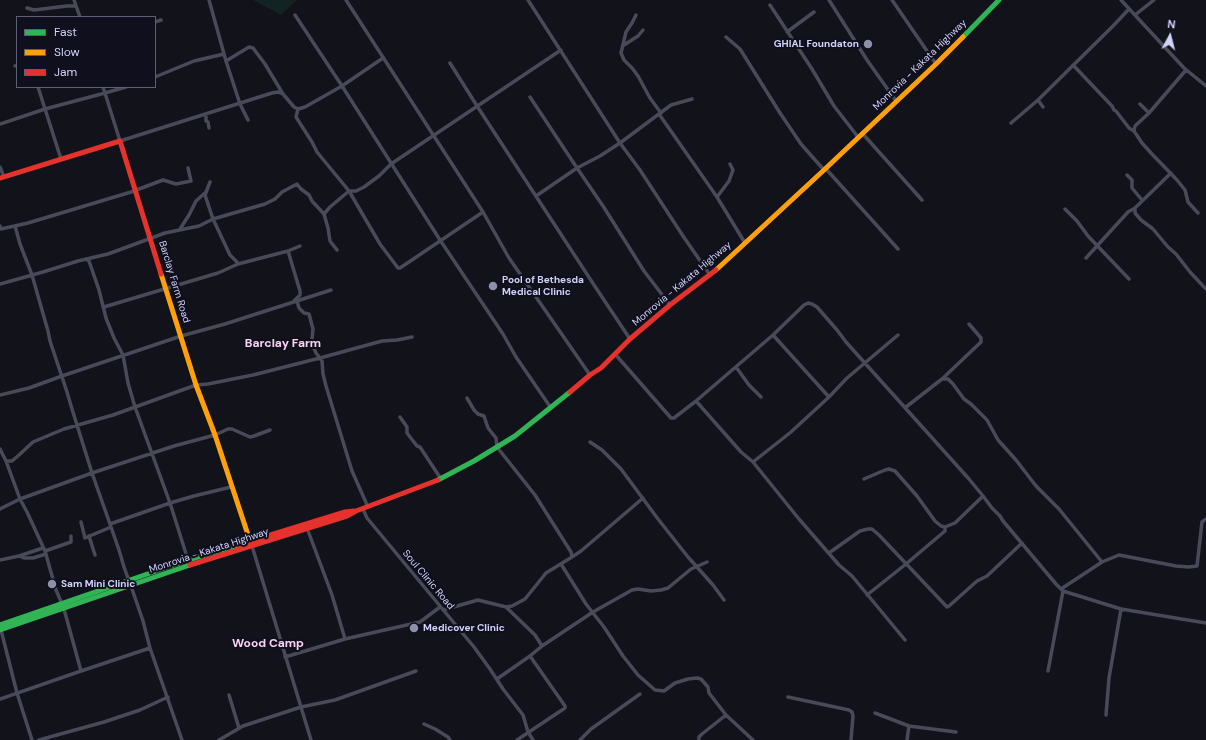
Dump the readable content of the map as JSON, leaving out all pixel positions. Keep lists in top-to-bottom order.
{
  "streets": {
    "main road": ["Monrovia - Kakata Highway", "Barclay Farm Road"],
    "street": ["Soul Clinic Road"]
  },
  "crossings": [
    ["Monrovia - Kakata Highway", "Barclay Farm Road"],
    ["Monrovia - Kakata Highway", "Soul Clinic Road"]
  ],
  "districts": ["Barclay Farm", "Wood Camp"],
  "places": [
    "GHIAL Foundaton",
    "Pool of Bethesda Medical Clinic",
    "Sam Mini Clinic",
    "Medicover Clinic"
  ],
  "legend": ["Fast", "Slow", "Jam"],
  "north": "top"
}
